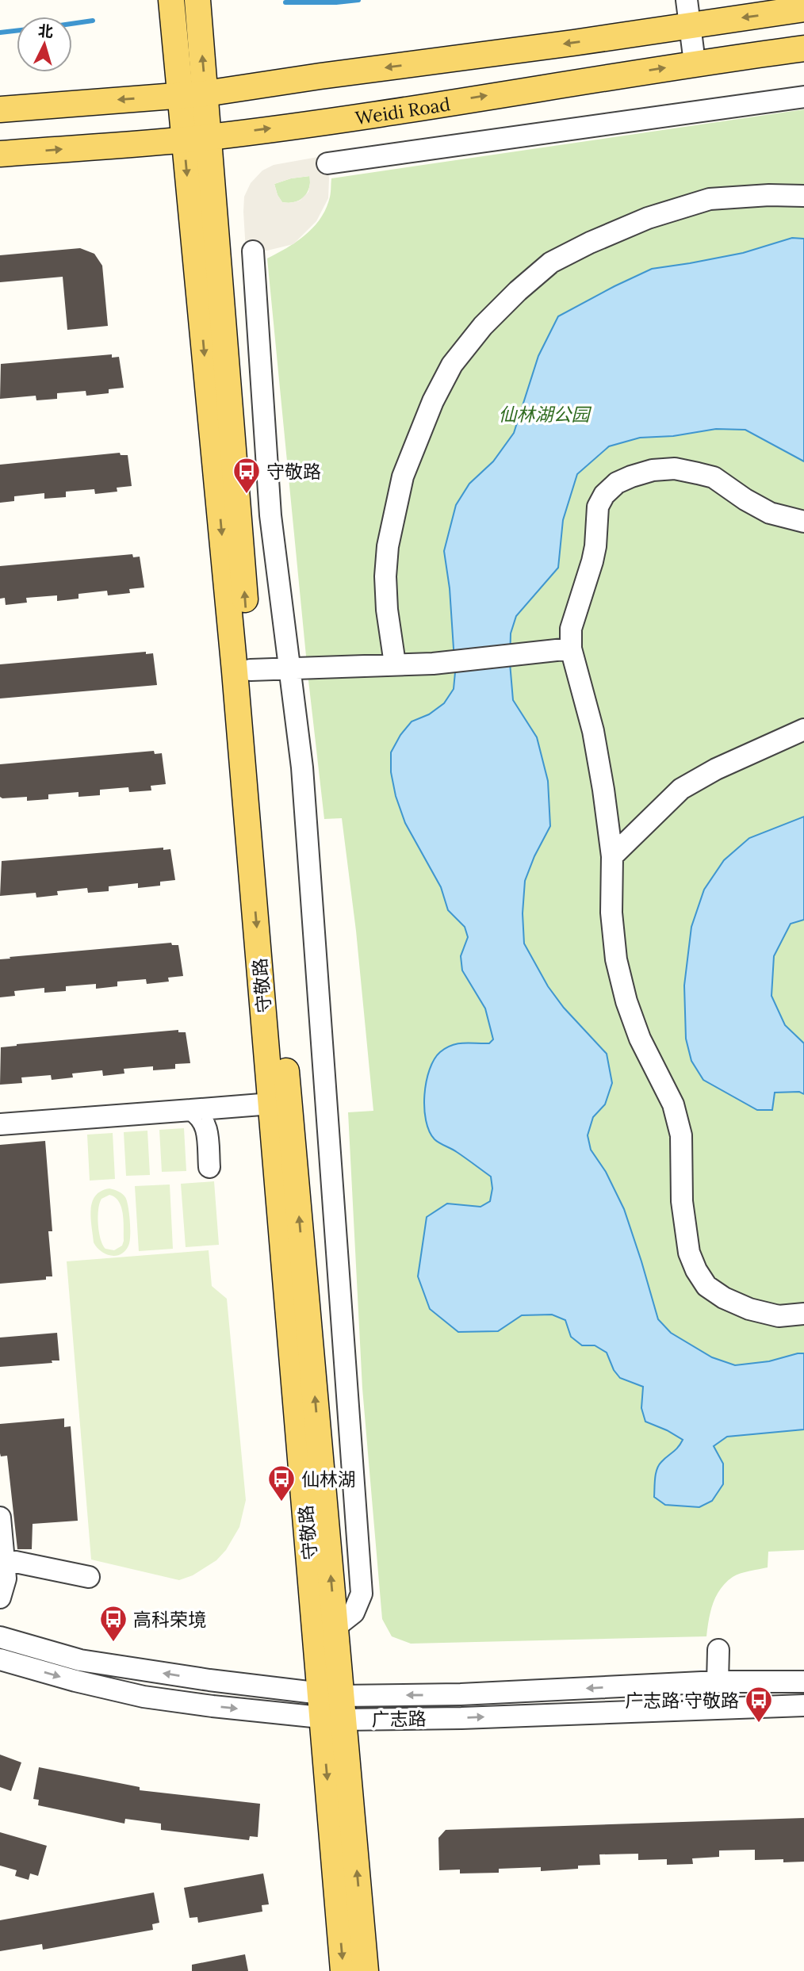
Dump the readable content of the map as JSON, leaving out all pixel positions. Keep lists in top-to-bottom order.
{
  "streets": {
    "main road": ["Weidi Road", "守敬路"],
    "street": ["广志路"]
  },
  "crossings": [
    ["Weidi Road", "守敬路"],
    ["守敬路", "广志路"]
  ],
  "parks": ["仙林湖公园"],
  "places": {
    "bus stop": [
      "守敬路",
      "仙林湖",
      "高科荣境",
      "广志路·守敬路"
    ]
  },
  "north": "top"
}
